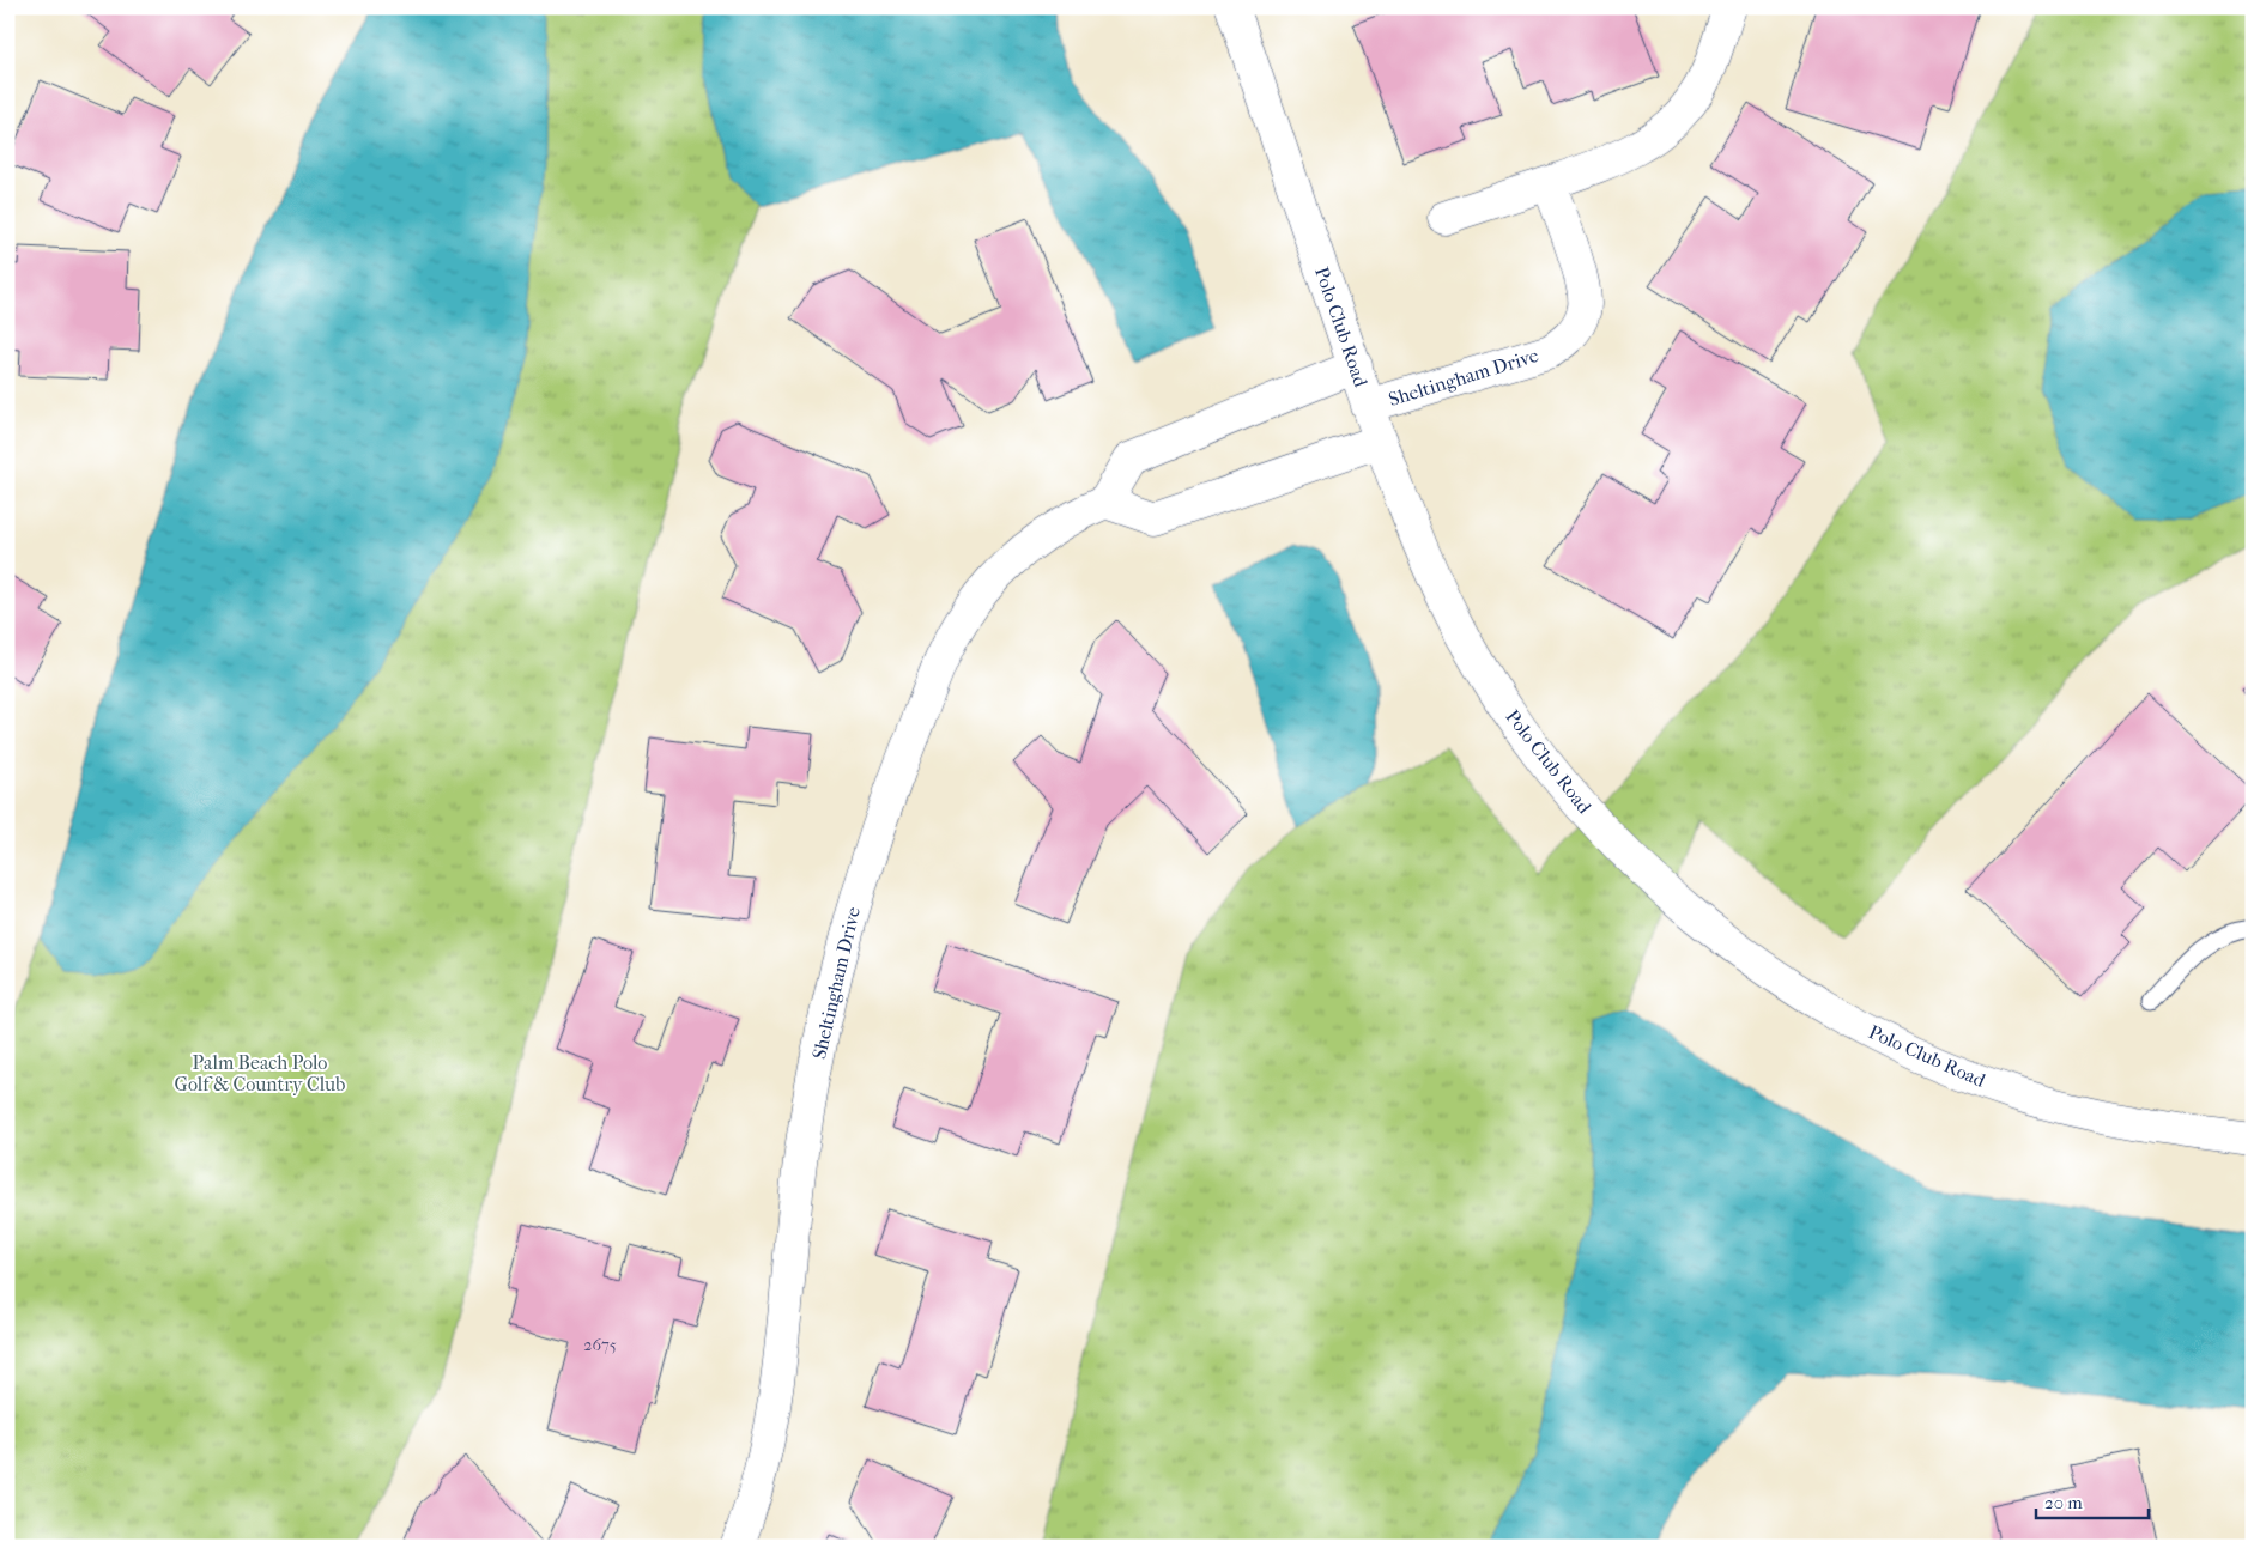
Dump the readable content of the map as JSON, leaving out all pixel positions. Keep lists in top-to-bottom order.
{
  "streets": {
    "street": ["Polo Club Road", "Sheltingham Drive"]
  },
  "crossings": [
    ["Polo Club Road", "Sheltingham Drive"]
  ],
  "parks": ["Palm Beach Polo Golf & Country Club"],
  "house_numbers": ["2675"],
  "scale_bar": "20 m"
}
